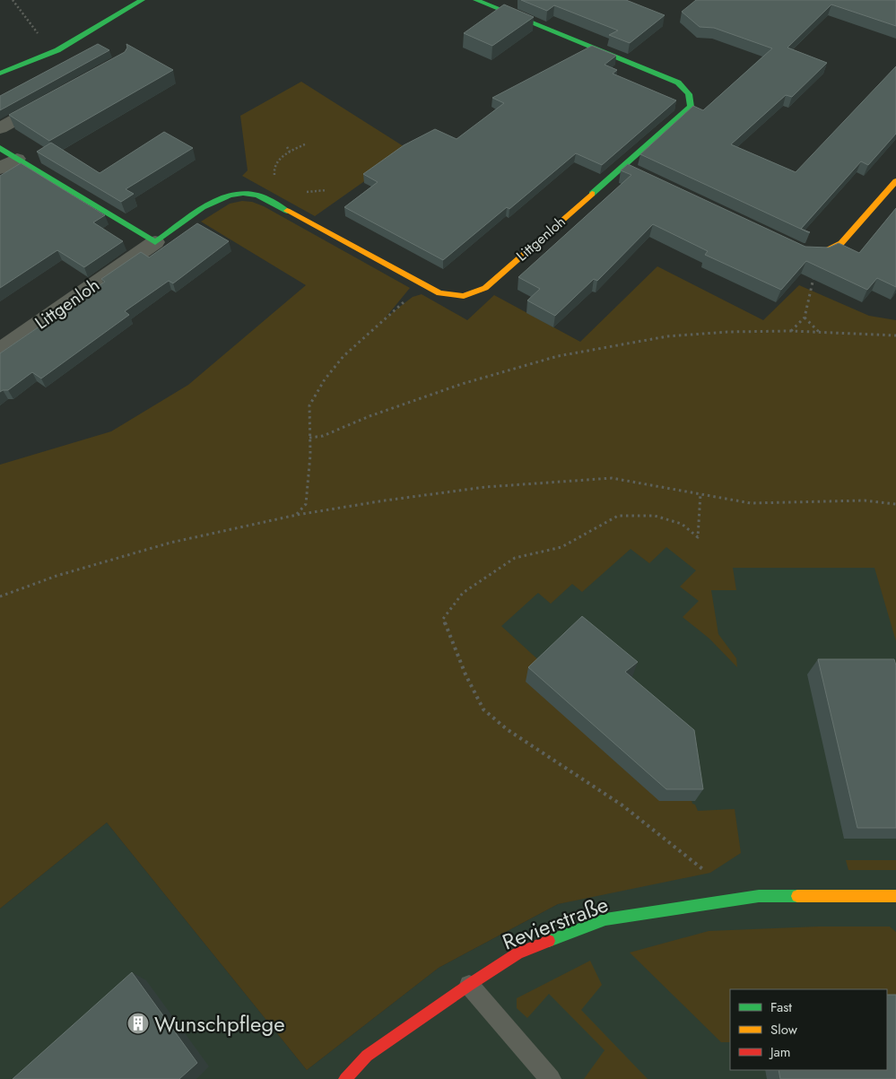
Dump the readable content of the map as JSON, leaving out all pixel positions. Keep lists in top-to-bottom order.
{
  "streets": {
    "street": ["Littgenloh", "Revierstraße"]
  },
  "places": {
    "building": ["Wunschpflege"]
  },
  "legend": ["Fast", "Slow", "Jam"]
}
